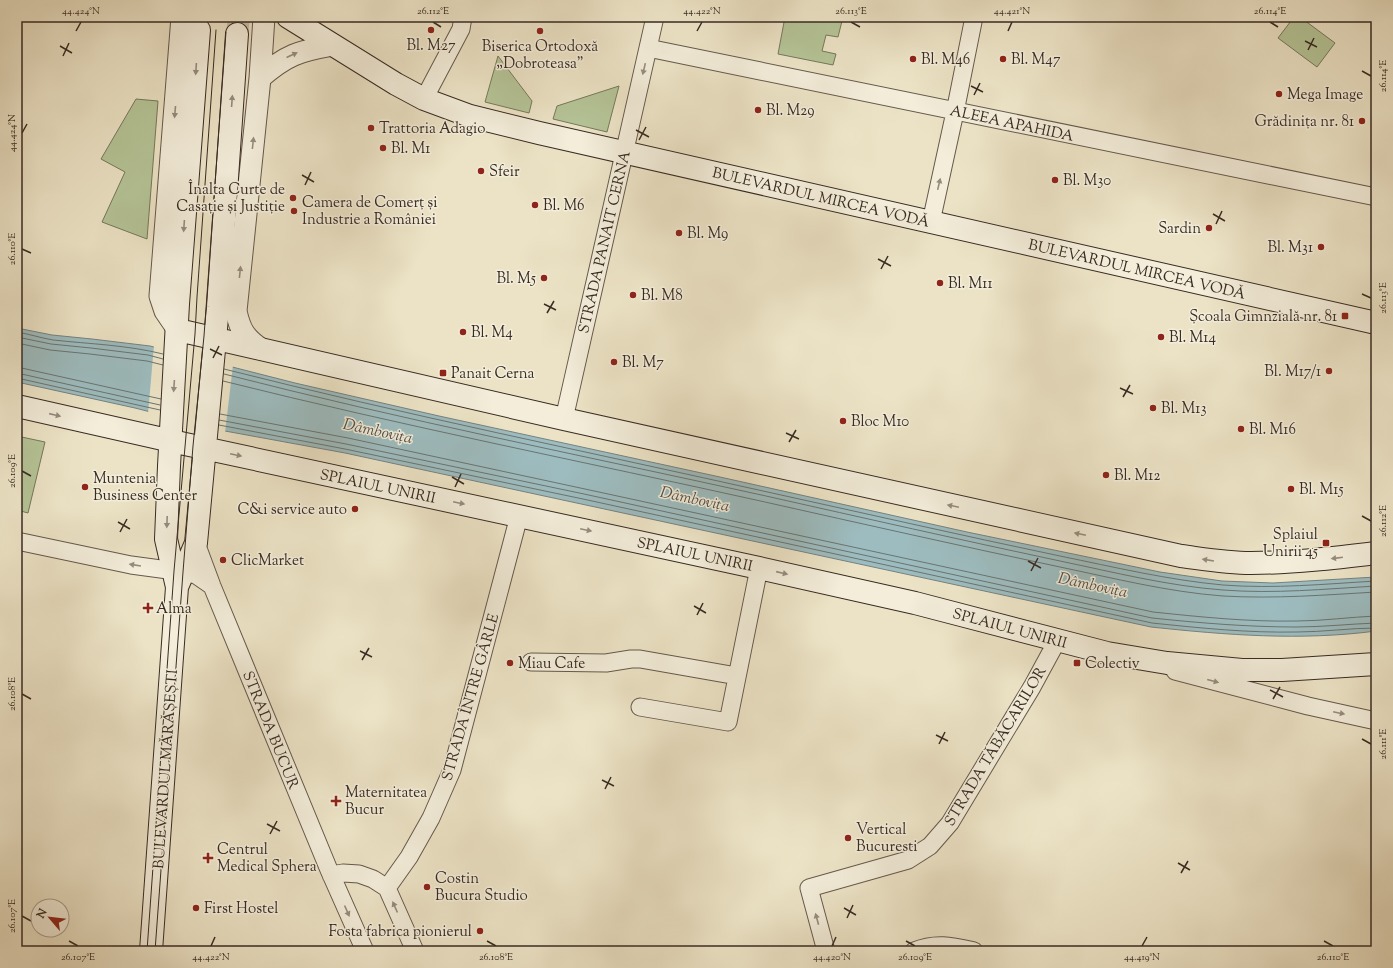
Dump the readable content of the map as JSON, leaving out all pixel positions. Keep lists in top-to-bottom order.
{
  "streets": {
    "main road": ["BULEVARDUL MIRCEA VODĂ", "SPLAIUL UNIRII", "BULEVARDUL MĂRĂȘEȘTI"],
    "street": [
      "ALEEA APAHIDA",
      "STRADA PANAIT CERNA",
      "STRADA ÎNTRE GÂRLE",
      "STRADA BUCUR",
      "STRADA TĂBĂCARILOR"
    ]
  },
  "crossings": [
    ["ALEEA APAHIDA", "STRADA PANAIT CERNA"],
    ["BULEVARDUL MIRCEA VODĂ", "STRADA PANAIT CERNA"],
    ["SPLAIUL UNIRII", "STRADA ÎNTRE GÂRLE"],
    ["SPLAIUL UNIRII", "STRADA TĂBĂCARILOR"],
    ["SPLAIUL UNIRII", "BULEVARDUL MĂRĂȘEȘTI"],
    ["STRADA BUCUR", "BULEVARDUL MĂRĂȘEȘTI"]
  ],
  "one_way": ["STRADA TĂBĂCARILOR"],
  "water": ["Dâmbovița"],
  "places": {
    "other": [
      "Bl. M27",
      "Biserica Ortodoxă „Dobroteasa”",
      "Bl. M46",
      "Bl. M47",
      "Mega Image",
      "Bl. M29",
      "Grădinița nr. 81",
      "Trattoria Adagio",
      "Bl. M1",
      "Sfeir",
      "Bl. M30",
      "Înalta Curte de Casație și Justiție",
      "Bl. M6",
      "Camera de Comerț și Industrie a României",
      "Sardin",
      "Bl. M9",
      "Bl. M31",
      "Bl. M5",
      "Bl. M11",
      "Bl. M8",
      "Bl. M4",
      "Bl. M14",
      "Bl. M7",
      "Bl. M17/1",
      "Bl. M13",
      "Bloc M10",
      "Bl. M16",
      "Bl. M12",
      "Muntenia Business Center",
      "Bl. M15",
      "C&i service auto",
      "ClicMarket",
      "Miau Cafe",
      "Vertical Bucuresti",
      "Costin Bucura Studio",
      "First Hostel",
      "Fosta fabrica pionierul"
    ],
    "transit": [
      "Școala Gimnzială nr. 81",
      "Panait Cerna",
      "Splaiul Unirii 45",
      "Colectiv"
    ],
    "health": ["Alma", "Maternitatea Bucur", "Centrul Medical Sphera"]
  },
  "north": "top left",
  "coordinates": [
    "44.424°N",
    "26.112°E",
    "44.422°N",
    "26.113°E",
    "44.421°N",
    "26.114°E",
    "26.110°E",
    "26.109°E",
    "26.108°E",
    "26.111°E",
    "26.107°E",
    "44.420°N",
    "44.419°N"
  ]
}
